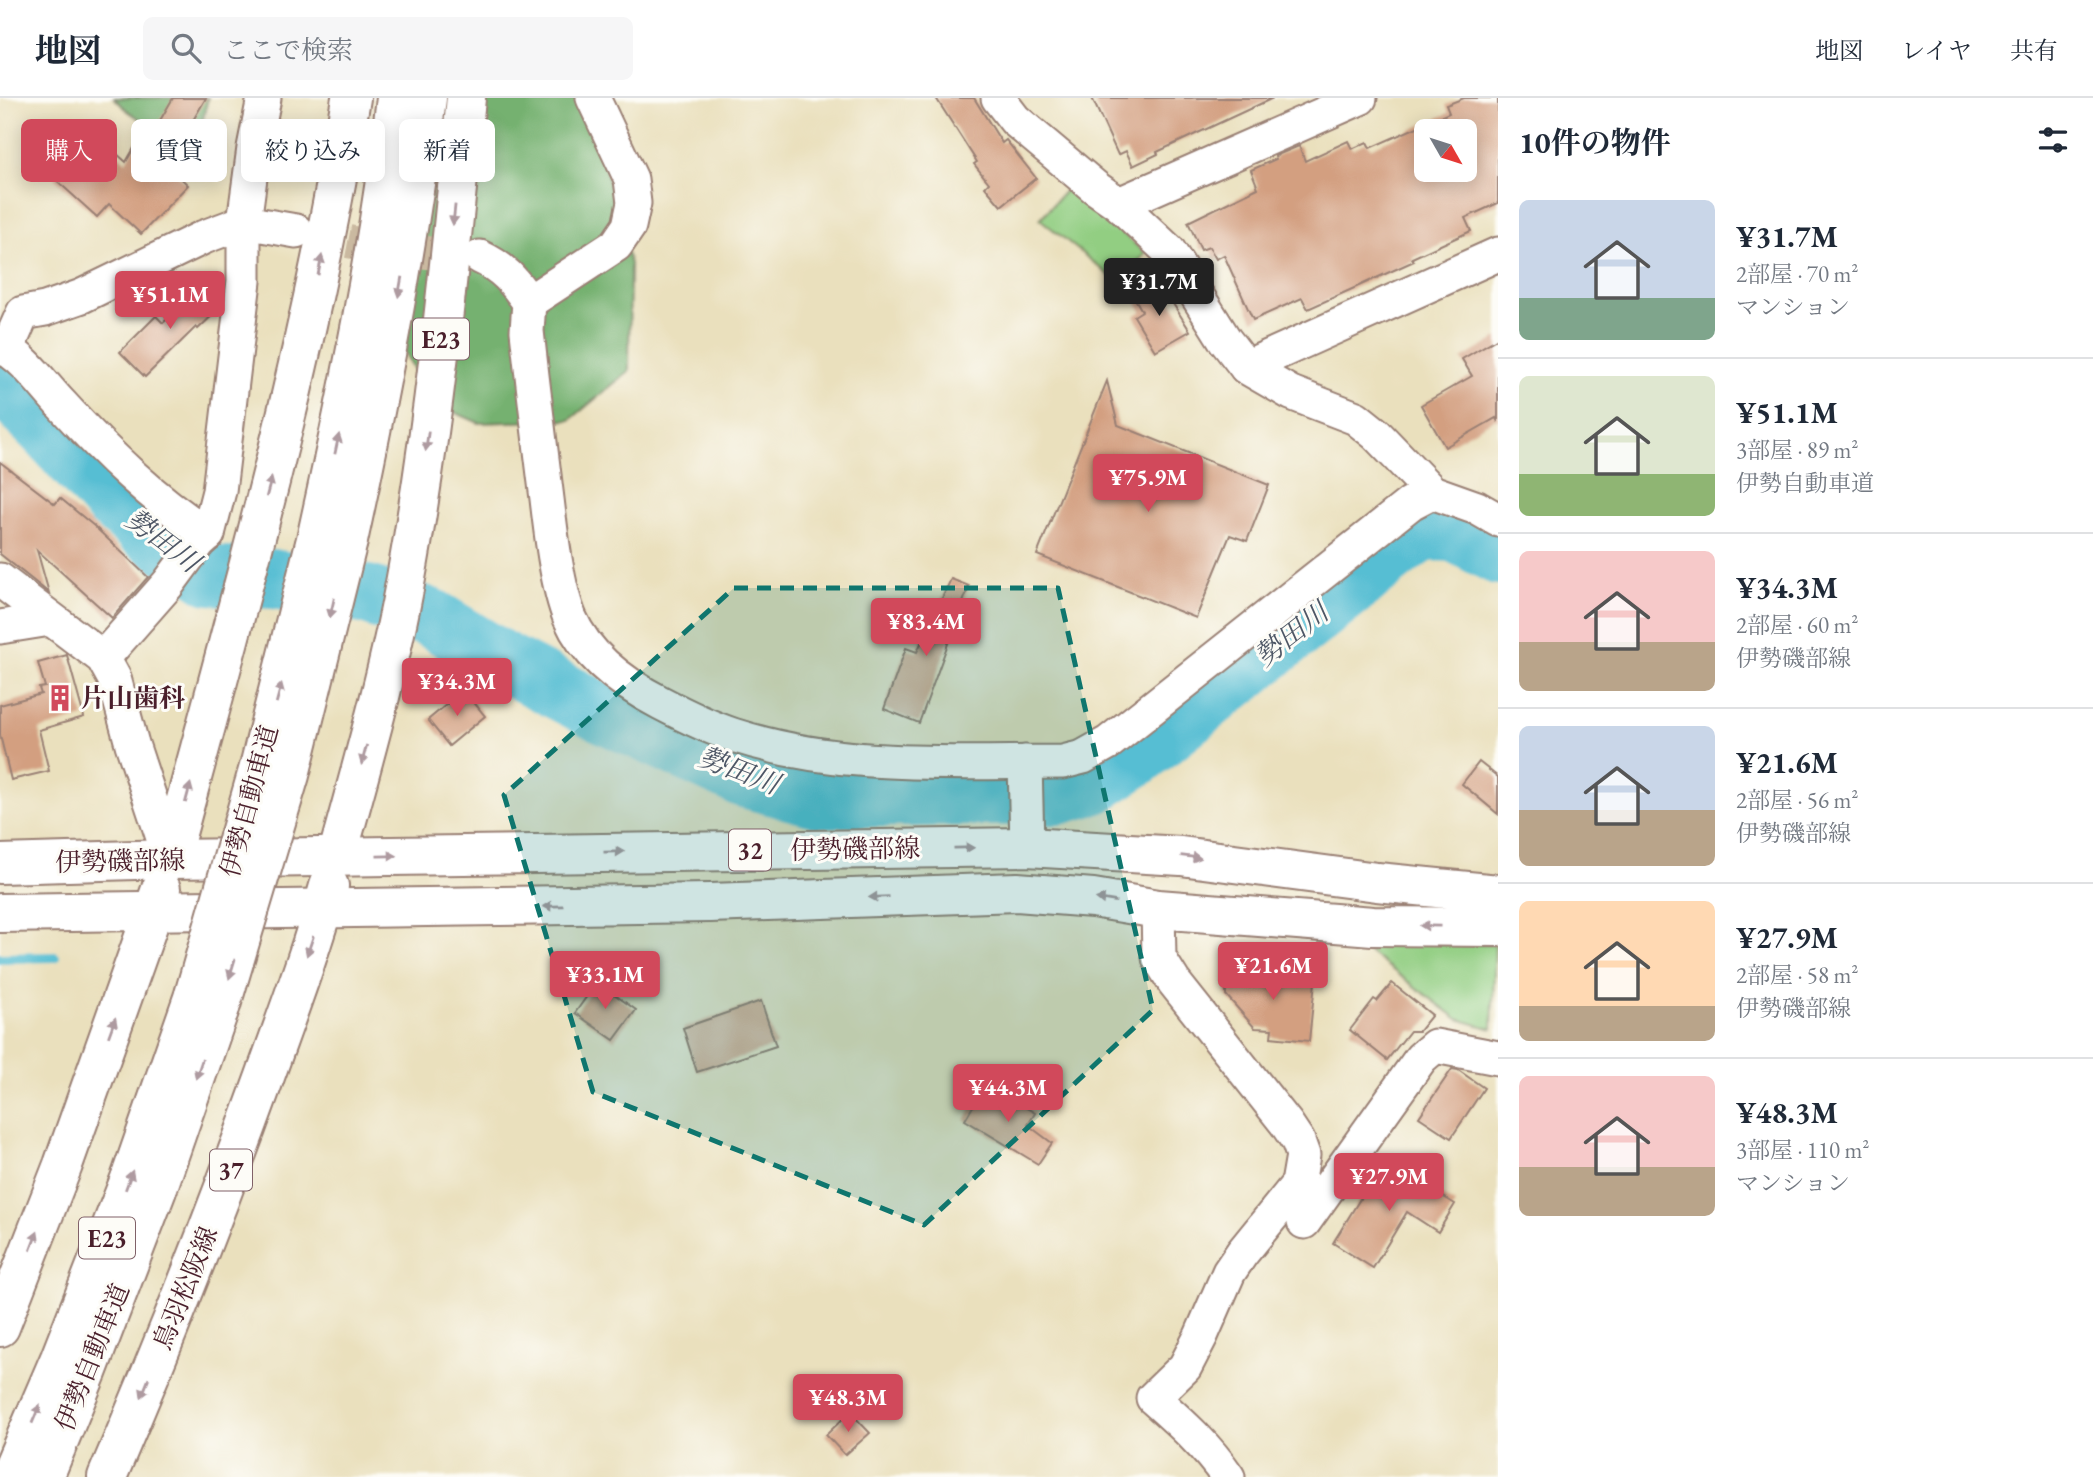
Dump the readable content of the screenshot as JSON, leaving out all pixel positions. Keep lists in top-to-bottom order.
{
  "streets": {
    "main road": [
      "E23",
      "伊勢自動車道",
      "伊勢磯部線",
      "32",
      "37",
      "鳥羽松阪線"
    ]
  },
  "crossings": [
    ["E23", "伊勢磯部線"],
    ["E23", "鳥羽松阪線"],
    ["伊勢磯部線", "鳥羽松阪線"]
  ],
  "water": ["勢田川"],
  "places": {
    "building": ["片山歯科"]
  },
  "north": "bottom right",
  "page": {
    "header": "地図",
    "search": "ここで検索",
    "nav": ["地図", "レイヤ", "共有"],
    "heading": "10件の物件",
    "chip": [
      "購入",
      "賃貸",
      "絞り込み",
      "新着"
    ],
    "list": [
      {
        "name": "¥31.7M",
        "note": "2部屋 · 70 m² · マンション"
      },
      {
        "name": "¥51.1M",
        "note": "3部屋 · 89 m² · 伊勢自動車道"
      },
      {
        "name": "¥34.3M",
        "note": "2部屋 · 60 m² · 伊勢磯部線"
      },
      {
        "name": "¥21.6M",
        "note": "2部屋 · 56 m² · 伊勢磯部線"
      },
      {
        "name": "¥27.9M",
        "note": "2部屋 · 58 m² · 伊勢磯部線"
      },
      {
        "name": "¥48.3M",
        "note": "3部屋 · 110 m² · マンション"
      }
    ],
    "price": [
      "¥31.7M",
      "¥51.1M",
      "¥75.9M",
      "¥83.4M",
      "¥34.3M",
      "¥21.6M",
      "¥33.1M",
      "¥44.3M",
      "¥27.9M",
      "¥48.3M"
    ]
  }
}
